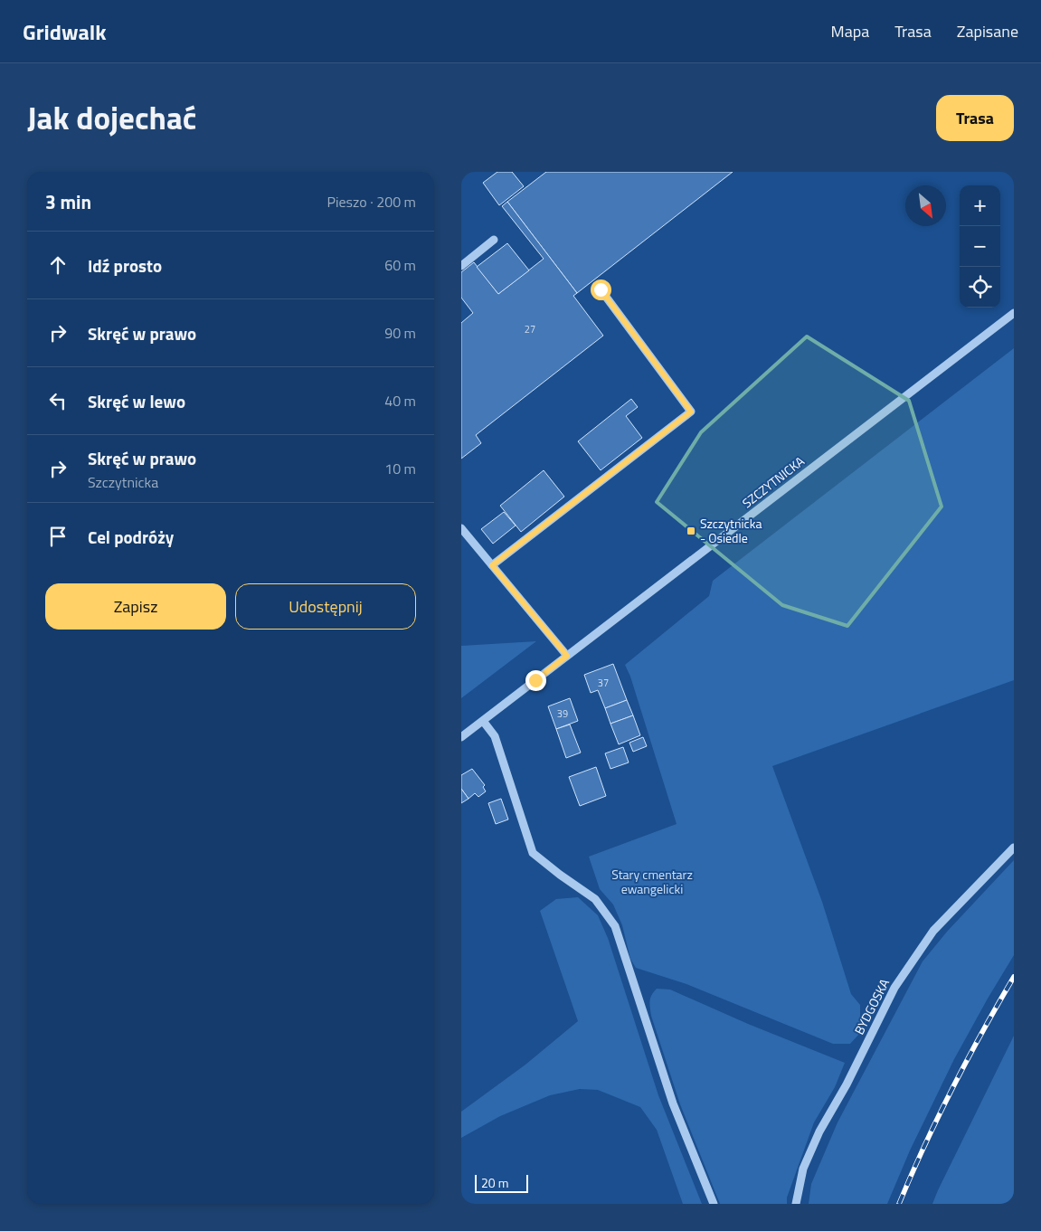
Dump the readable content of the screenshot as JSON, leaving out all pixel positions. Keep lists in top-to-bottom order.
{
  "streets": {
    "street": ["SZCZYTNICKA", "BYDGOSKA"]
  },
  "parks": ["Stary cmentarz ewangelicki"],
  "places": {
    "transit": ["Szczytnicka - Osiedle"]
  },
  "house_numbers": ["27", "37", "39"],
  "scale_bar": "20 m",
  "north": "bottom right",
  "page": {
    "header": "Gridwalk",
    "nav": ["Mapa", "Trasa", "Zapisane"],
    "title": "Jak dojechać",
    "buttons": [
      "Trasa",
      ["Zapisz", "Udostępnij"]
    ],
    "heading": ["3 min", "Pieszo · 200 m"],
    "map_buttons": ["+", "−"],
    "list": [
      ["Idź prosto", "60 m"],
      ["Skręć w prawo", "90 m"],
      ["Skręć w lewo", "40 m"],
      ["Skręć w prawo", "Szczytnicka", "10 m"],
      "Cel podróży"
    ],
    "scale": "20 m"
  }
}
